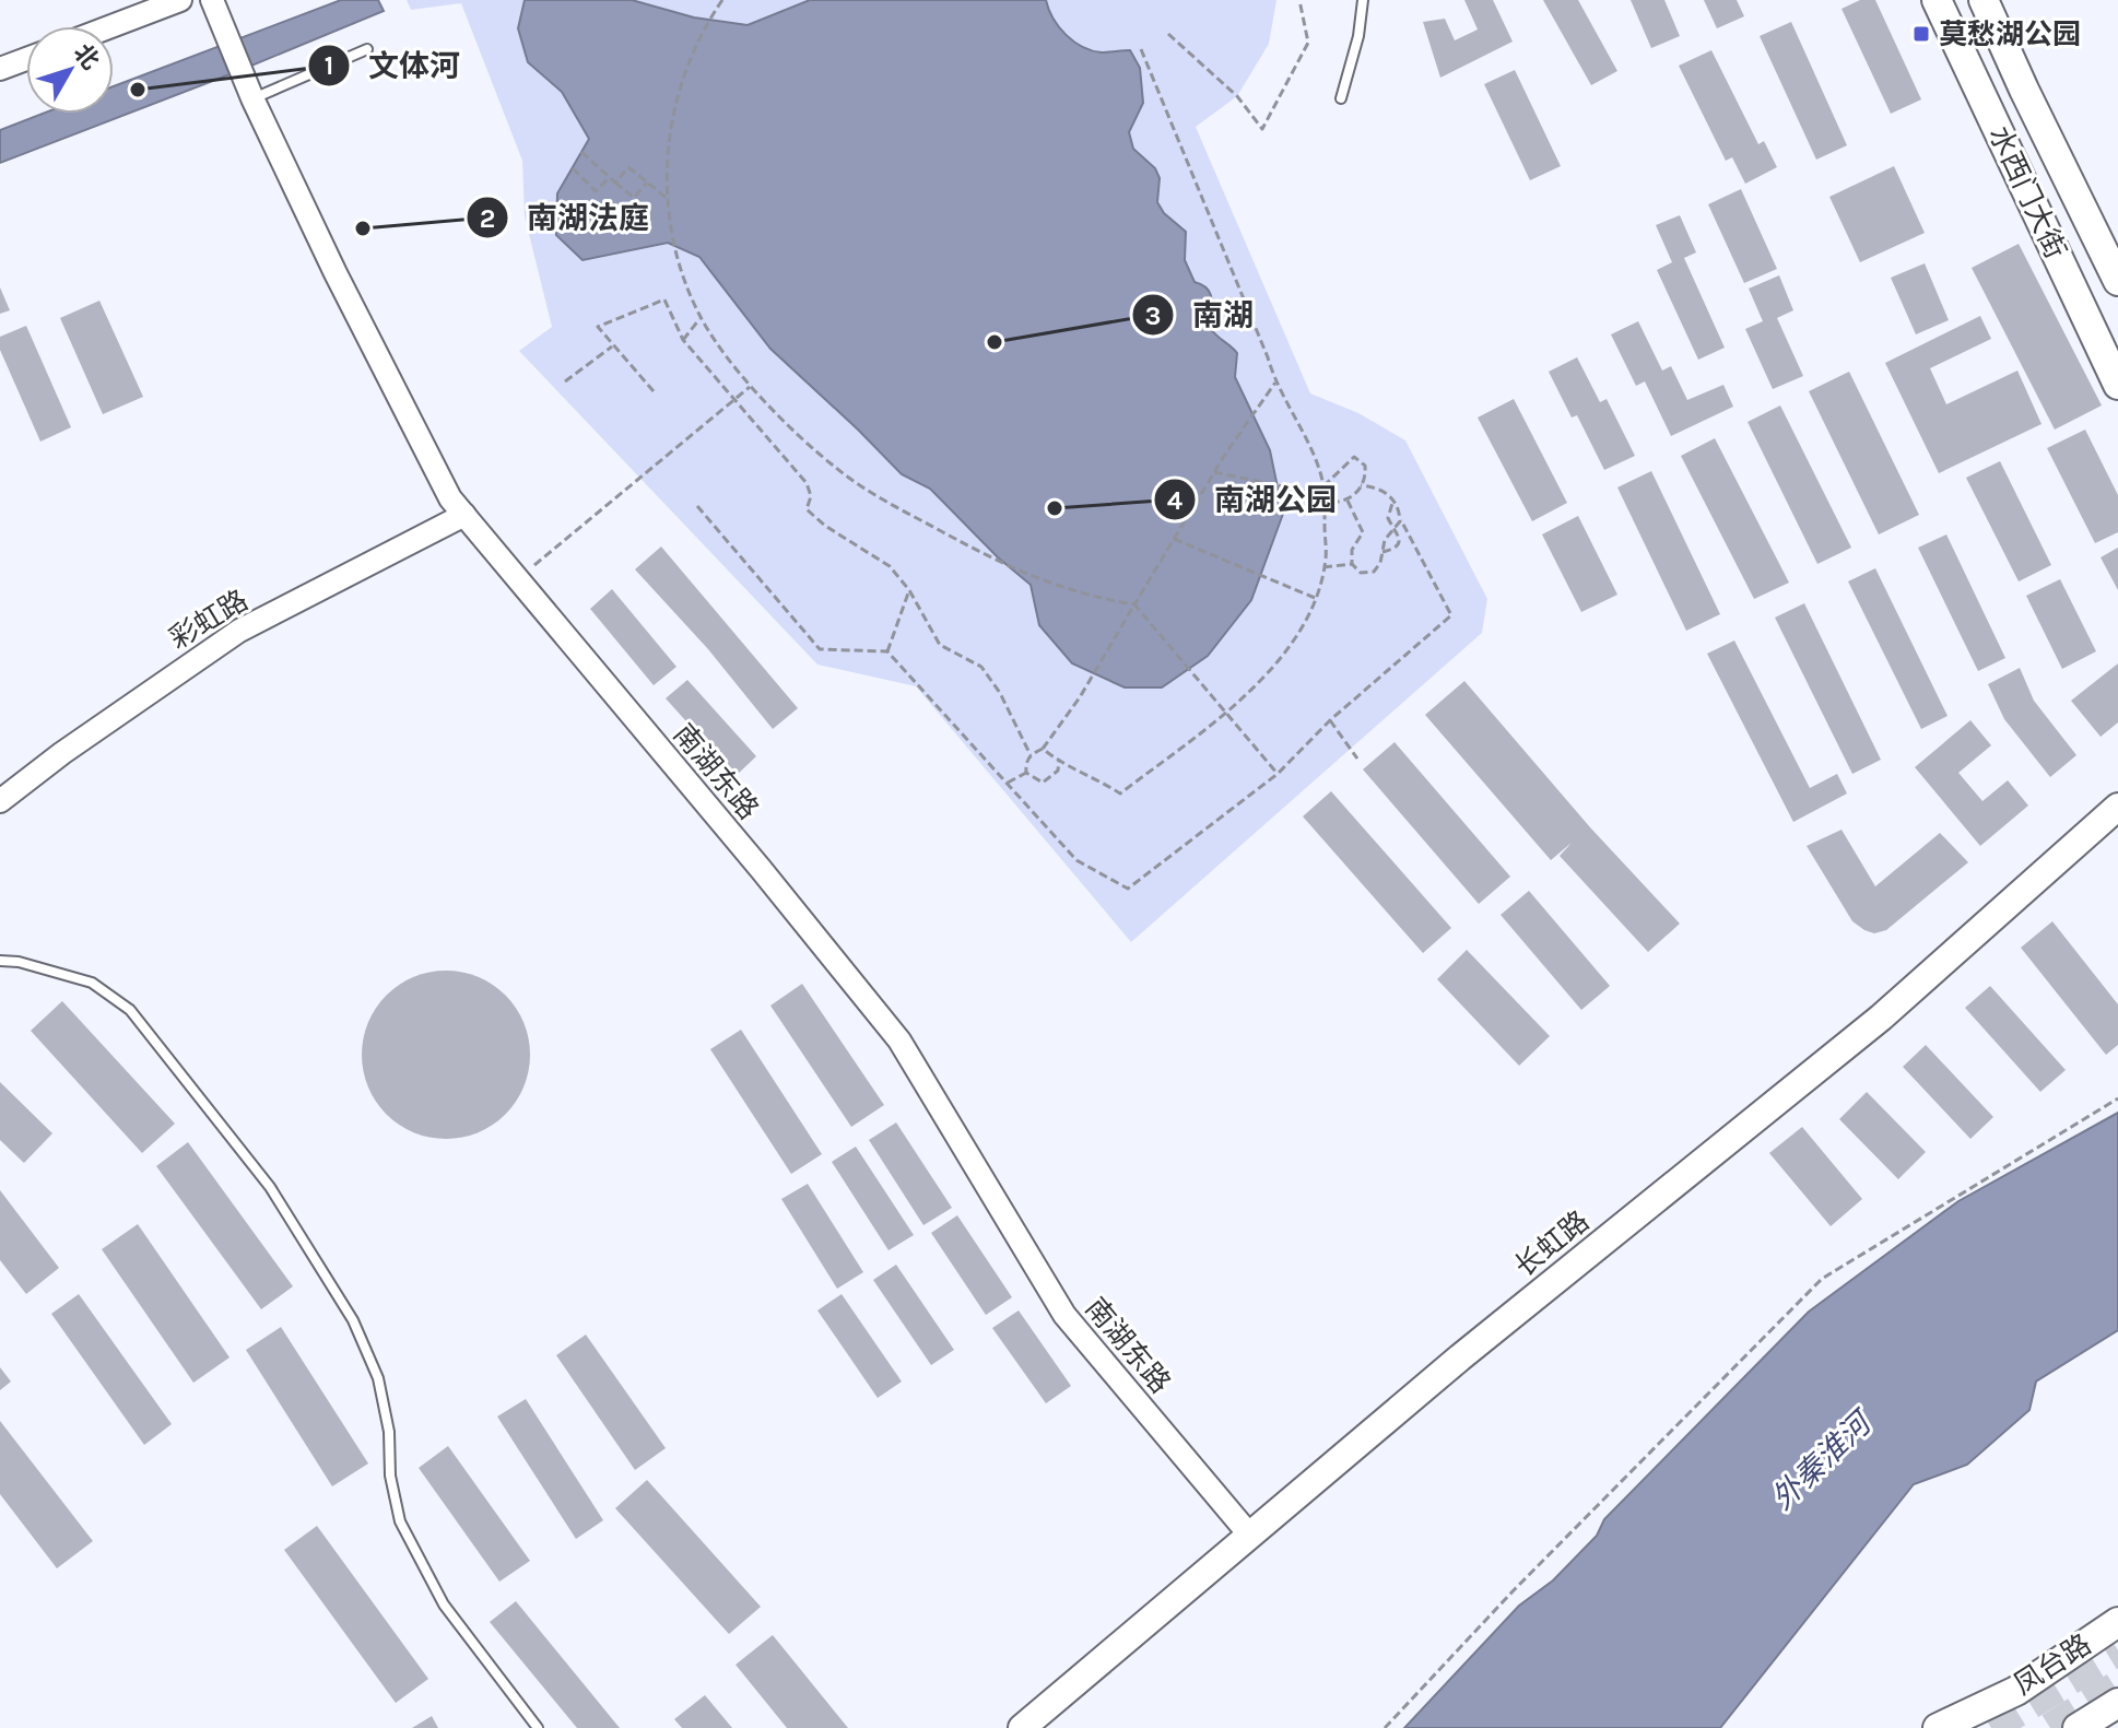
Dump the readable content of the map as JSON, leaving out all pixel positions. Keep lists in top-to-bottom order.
{
  "streets": {
    "main road": ["水西门大街", "长虹路", "凤台路"],
    "street": ["彩虹路", "南湖东路"]
  },
  "crossings": [
    ["彩虹路", "南湖东路"],
    ["南湖东路", "长虹路"]
  ],
  "water": ["外秦淮河"],
  "places": {
    "transit": ["莫愁湖公园"],
    "other": [
      "文体河",
      "南湖法庭",
      "南湖",
      "南湖公园"
    ]
  },
  "north": "top right"
}
